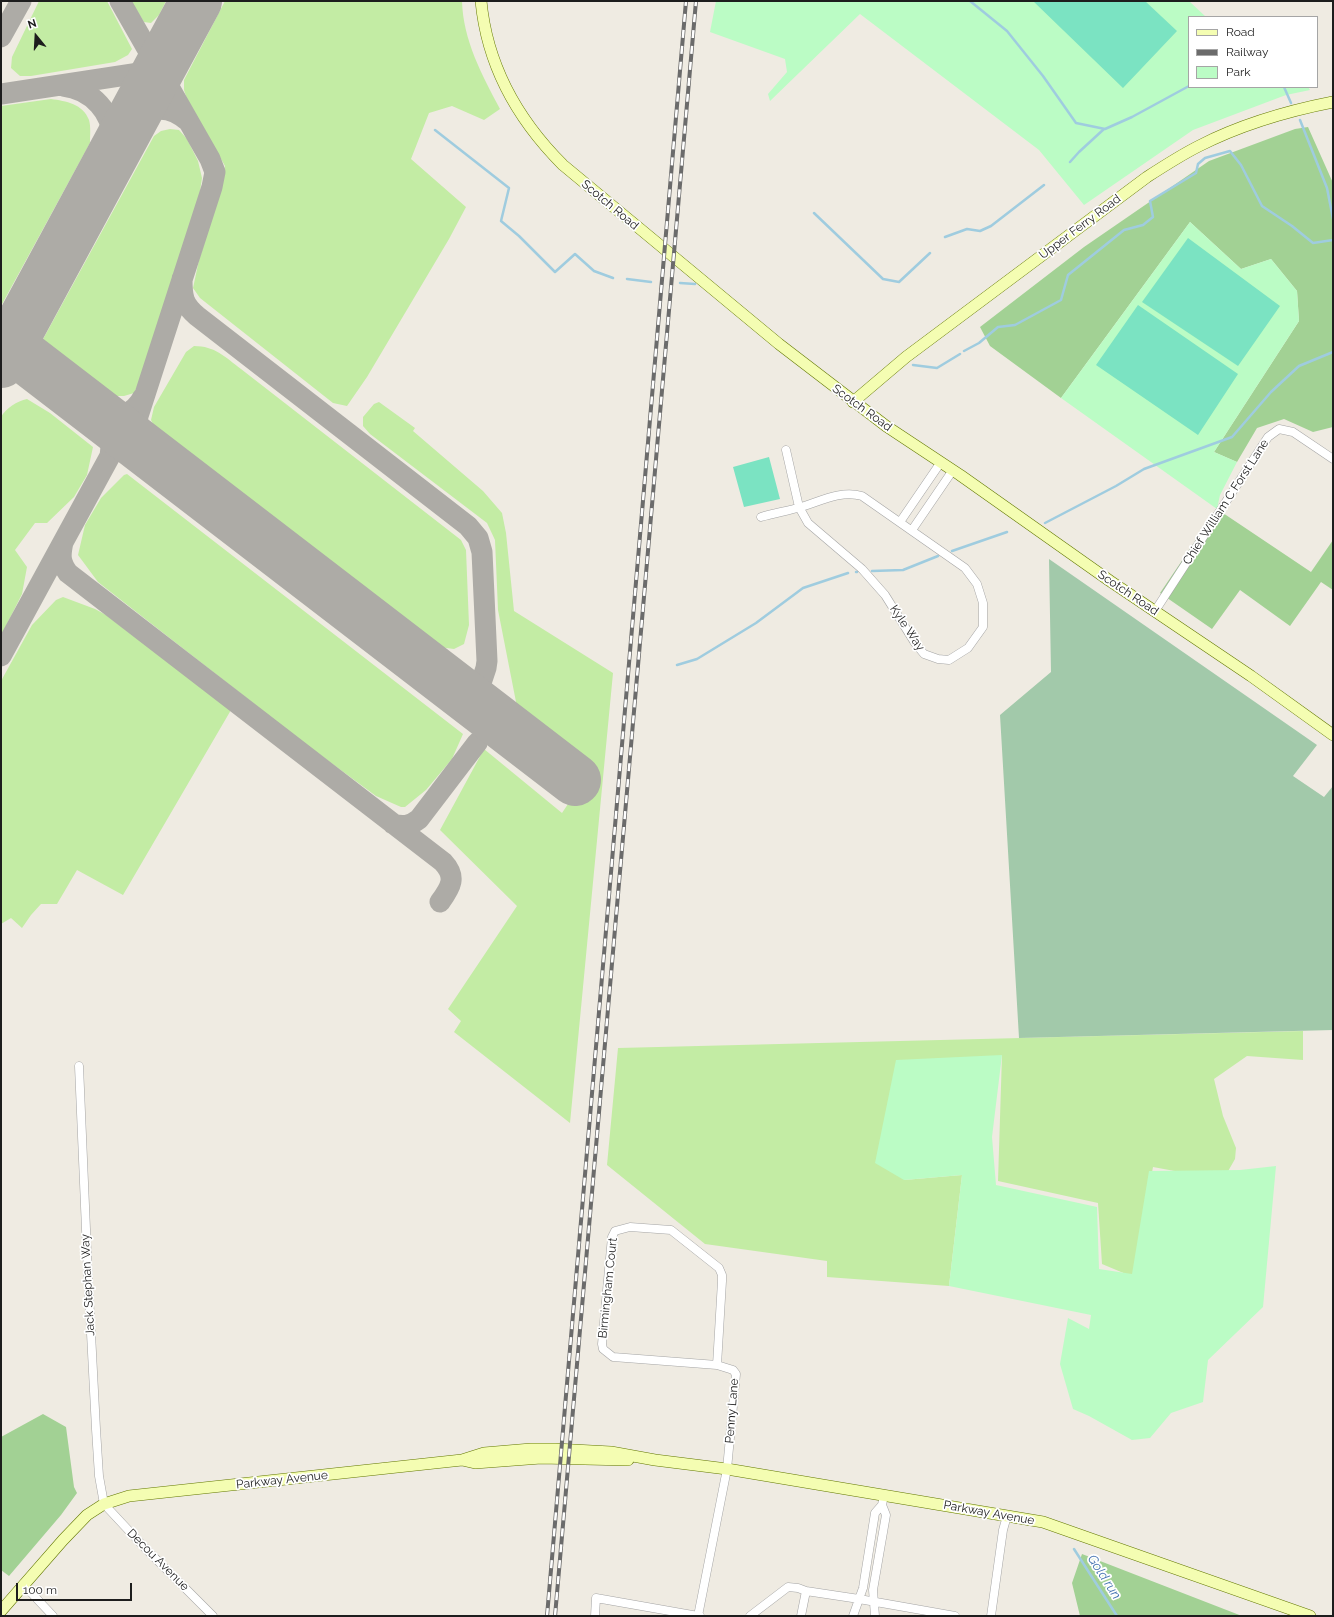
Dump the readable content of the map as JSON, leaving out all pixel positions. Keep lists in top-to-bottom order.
{
  "streets": {
    "main road": ["Scotch Road", "Upper Ferry Road", "Parkway Avenue"],
    "street": [
      "Chief William C Forst Lane",
      "Kyle Way",
      "Jack Stephan Way",
      "Birmingham Court",
      "Penny Lane",
      "Decou Avenue"
    ]
  },
  "crossings": [
    ["Scotch Road", "Upper Ferry Road"],
    ["Scotch Road", "Chief William C Forst Lane"],
    ["Jack Stephan Way", "Parkway Avenue"],
    ["Jack Stephan Way", "Decou Avenue"],
    ["Birmingham Court", "Penny Lane"],
    ["Penny Lane", "Parkway Avenue"],
    ["Parkway Avenue", "Decou Avenue"]
  ],
  "water": ["Gold run"],
  "legend": ["Road", "Railway", "Park"],
  "scale_bar": "100 m",
  "north": "top"
}
